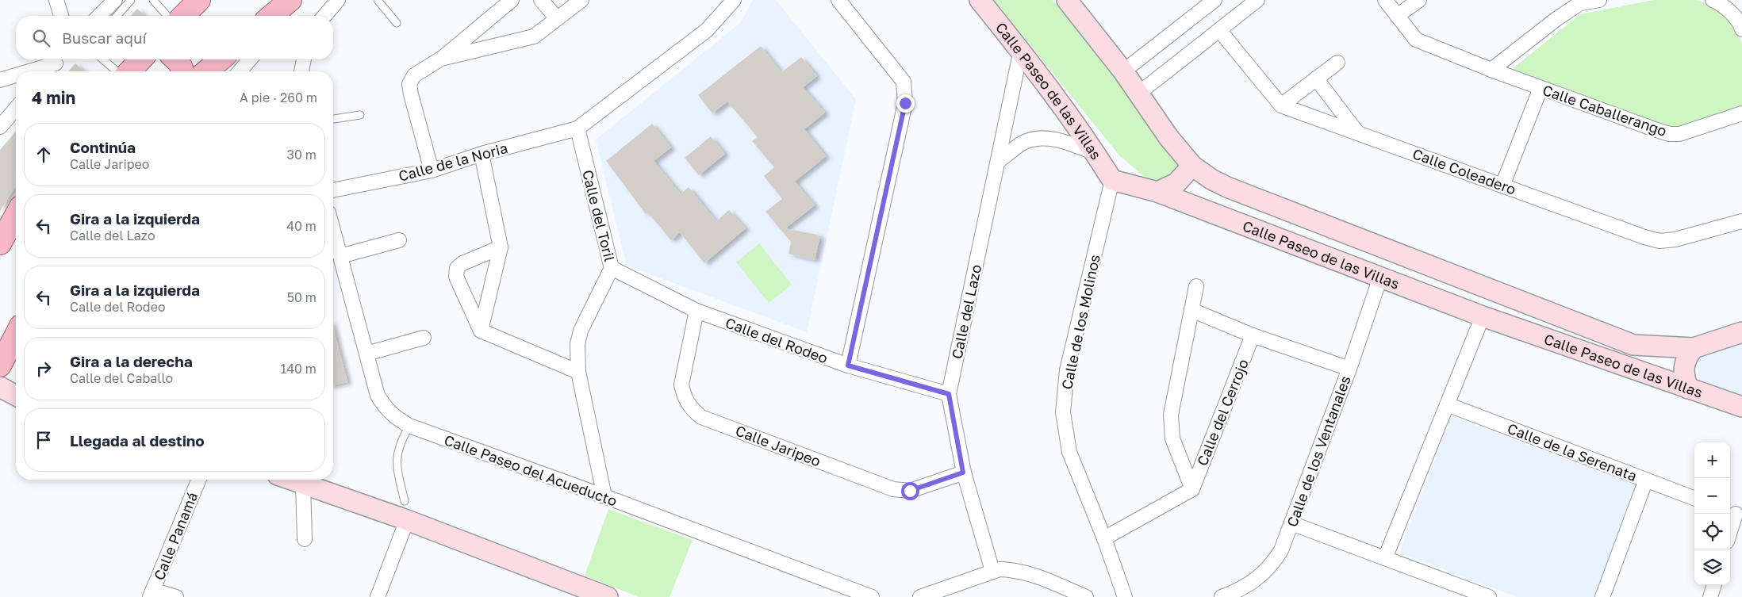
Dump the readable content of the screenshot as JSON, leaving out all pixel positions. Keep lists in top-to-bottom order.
{
  "streets": {
    "street": [
      "Calle Paseo de las Villas",
      "Calle Caballerango",
      "Calle de la Noria",
      "Calle Coleadero",
      "Calle del Toril",
      "Calle del Lazo",
      "Calle de los Molinos",
      "Calle del Rodeo",
      "Calle del Cerrojo",
      "Calle Jaripeo",
      "Calle de los Ventanales",
      "Calle de la Serenata",
      "Calle Paseo del Acueducto",
      "Calle Panamá"
    ]
  },
  "crossings": [
    ["Calle Paseo de las Villas", "Calle del Lazo"],
    ["Calle Paseo de las Villas", "Calle de los Molinos"],
    ["Calle Paseo de las Villas", "Calle de los Ventanales"],
    ["Calle de la Noria", "Calle del Toril"],
    ["Calle del Toril", "Calle del Rodeo"],
    ["Calle del Toril", "Calle Paseo del Acueducto"],
    ["Calle del Lazo", "Calle del Rodeo"],
    ["Calle del Lazo", "Calle Jaripeo"],
    ["Calle del Rodeo", "Calle Jaripeo"]
  ],
  "page": {
    "search": "Buscar aquí",
    "heading": ["4 min", "A pie · 260 m"],
    "list": [
      ["Continúa", "Calle Jaripeo", "30 m"],
      ["Gira a la izquierda", "Calle del Lazo", "40 m"],
      ["Gira a la izquierda", "Calle del Rodeo", "50 m"],
      ["Gira a la derecha", "Calle del Caballo", "140 m"],
      "Llegada al destino"
    ],
    "map_buttons": ["+", "−"]
  }
}
